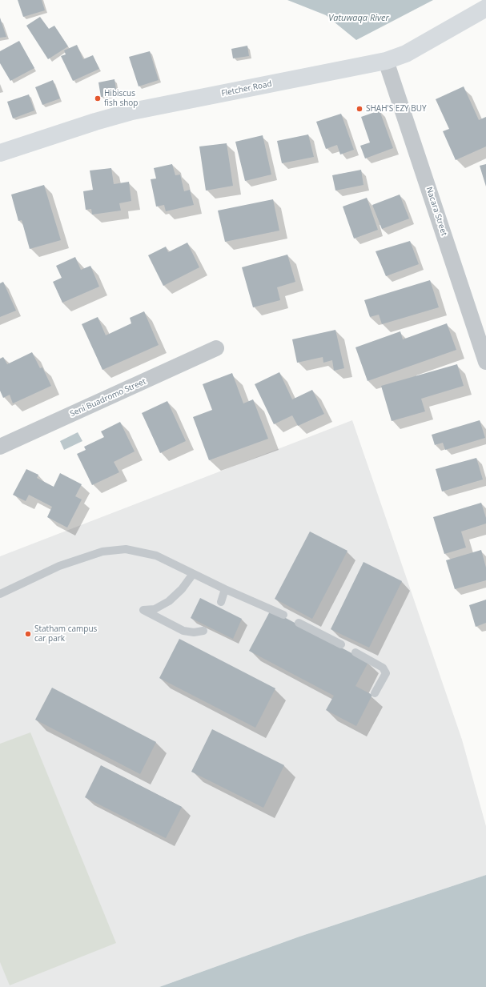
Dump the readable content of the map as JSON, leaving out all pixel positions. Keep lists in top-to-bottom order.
{
  "streets": {
    "main road": ["Fletcher Road"],
    "street": ["Nacara Street", "Seni Buadromo Street"]
  },
  "crossings": [
    ["Fletcher Road", "Nacara Street"]
  ],
  "water": ["Vatuwaqa River"],
  "places": ["Hibiscus fish shop", "SHAH'S EZY BUY", "Statham campus car park"]
}
